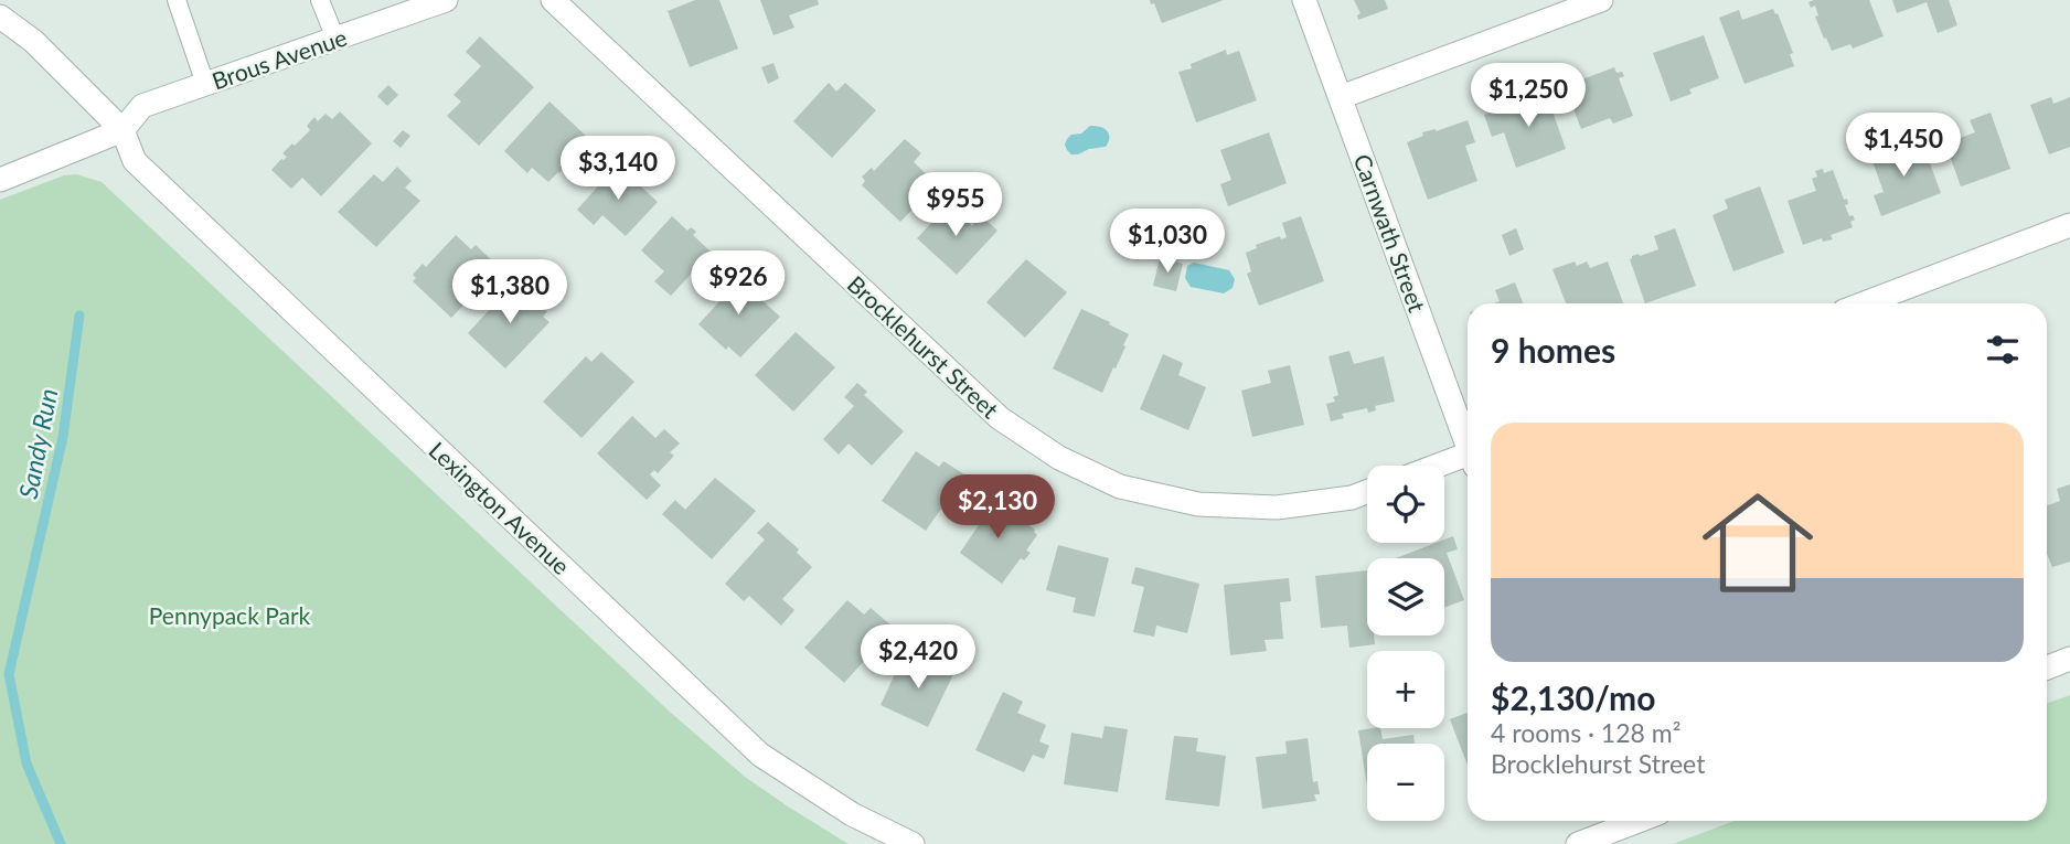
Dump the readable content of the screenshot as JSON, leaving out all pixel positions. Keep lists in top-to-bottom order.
{
  "streets": {
    "street": [
      "Brous Avenue",
      "Carnwath Street",
      "Brocklehurst Street",
      "Lexington Avenue"
    ]
  },
  "crossings": [
    ["Brous Avenue", "Lexington Avenue"]
  ],
  "water": ["Sandy Run"],
  "parks": ["Pennypack Park"],
  "page": {
    "price": [
      "$1,250",
      "$1,450",
      "$3,140",
      "$955",
      "$1,030",
      "$926",
      "$1,380",
      "$2,130",
      "$2,420"
    ],
    "heading": "9 homes",
    "list": [
      {
        "name": "$2,130/mo",
        "note": "4 rooms · 128 m² · Brocklehurst Street"
      }
    ],
    "map_buttons": ["+", "−"]
  }
}
